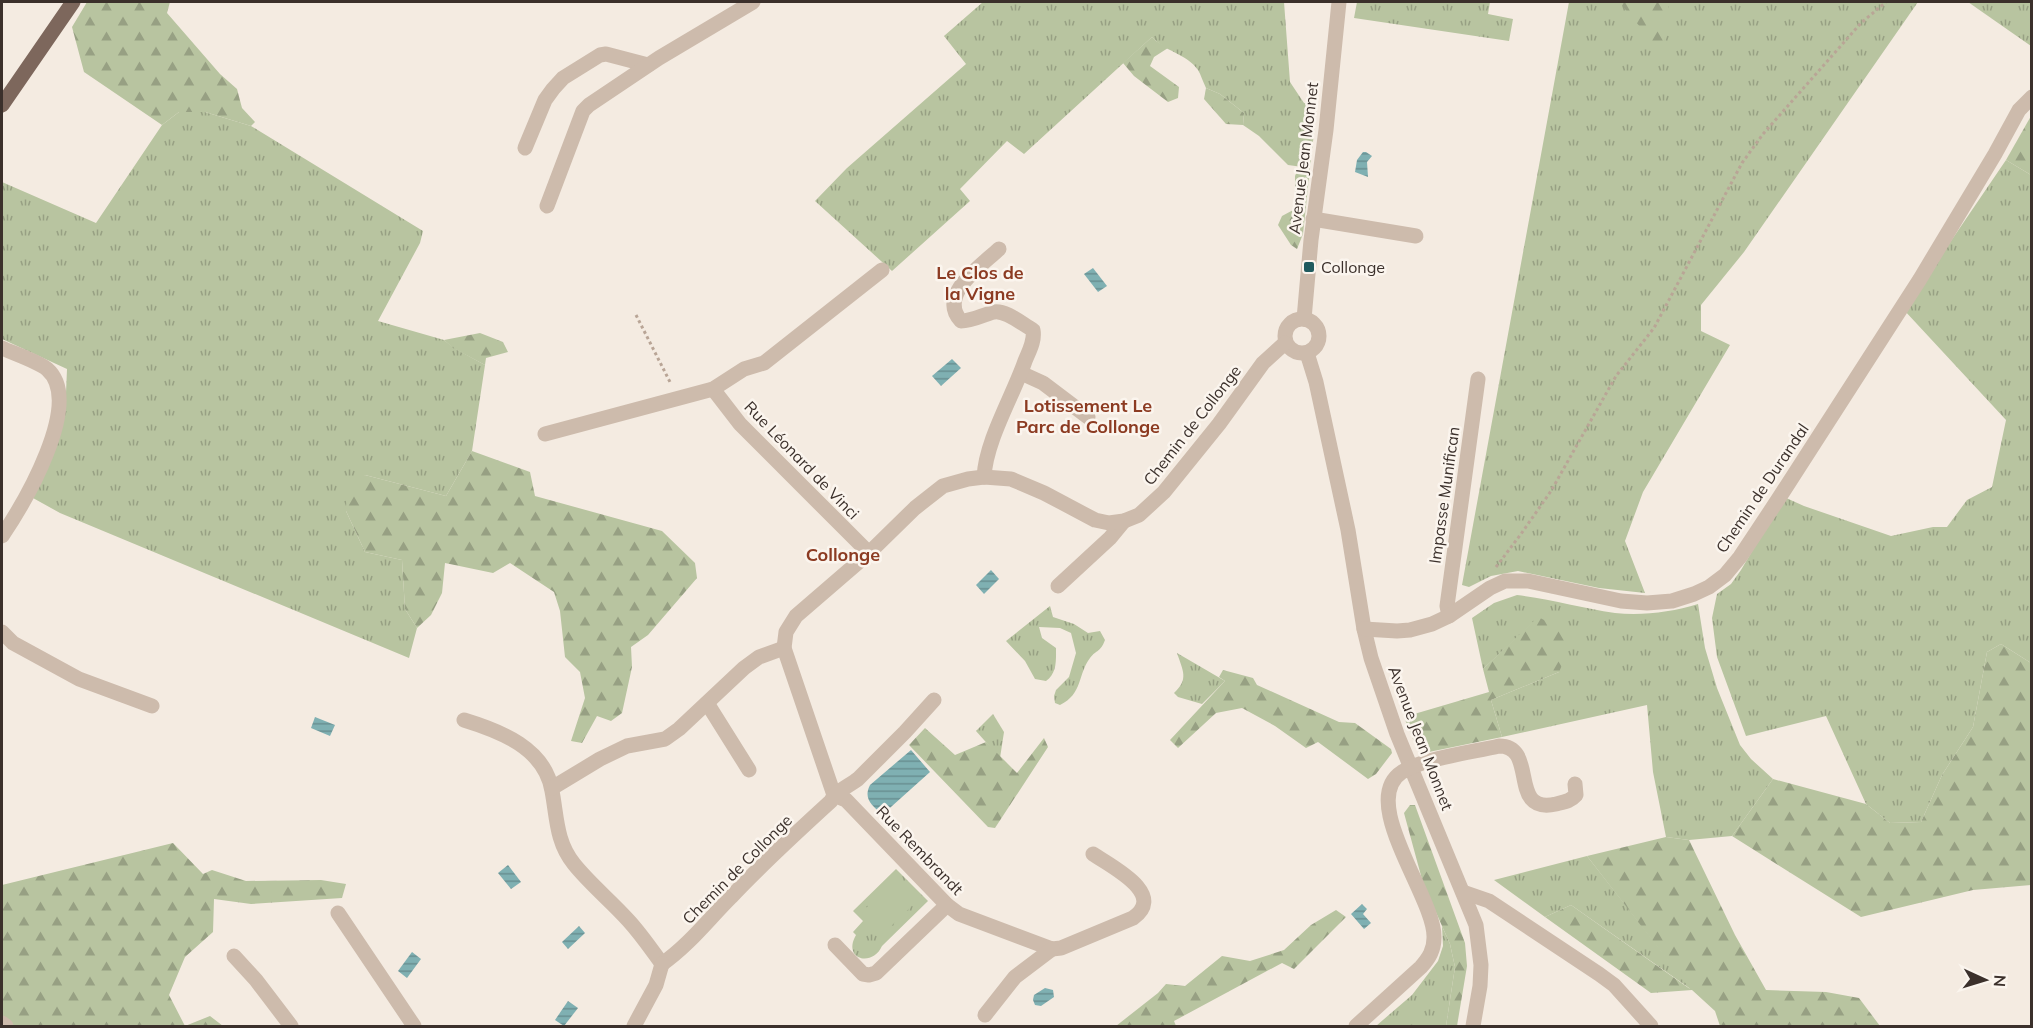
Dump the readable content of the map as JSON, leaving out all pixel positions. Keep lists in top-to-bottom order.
{
  "streets": {
    "street": [
      "Avenue Jean Monnet",
      "Chemin de Collonge",
      "Rue Léonard de Vinci",
      "Chemin de Durandal",
      "Impasse Munifican",
      "Rue Rembrandt"
    ]
  },
  "crossings": [
    ["Avenue Jean Monnet", "Chemin de Collonge"],
    ["Avenue Jean Monnet", "Chemin de Durandal"],
    ["Chemin de Collonge", "Rue Rembrandt"],
    ["Chemin de Durandal", "Impasse Munifican"]
  ],
  "districts": ["Le Clos de la Vigne", "Lotissement Le Parc de Collonge", "Collonge"],
  "places": {
    "transit": ["Collonge"]
  },
  "north": "right"
}
